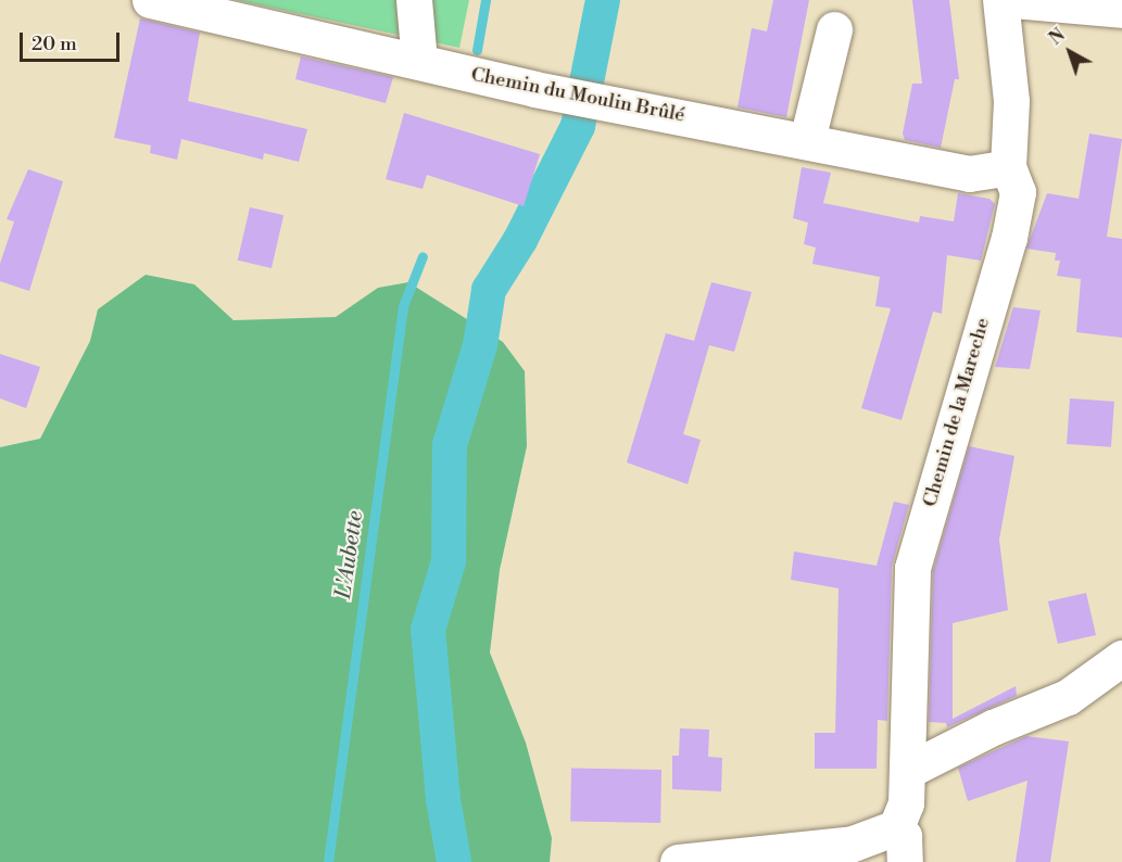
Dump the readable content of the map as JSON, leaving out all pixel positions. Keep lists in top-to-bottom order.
{
  "streets": {
    "street": ["Chemin du Moulin Brûlé", "Chemin de la Mareche"]
  },
  "crossings": [
    ["Chemin du Moulin Brûlé", "Chemin de la Mareche"]
  ],
  "water": ["L'Aubette"],
  "scale_bar": "20 m",
  "north": "top left"
}
